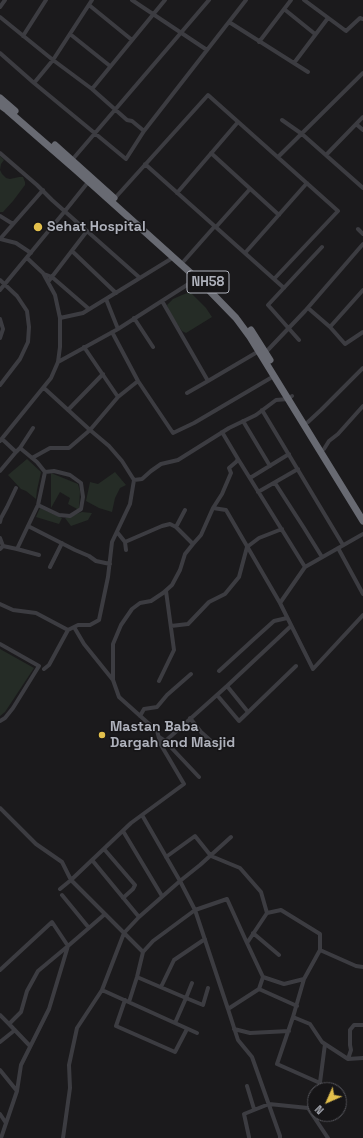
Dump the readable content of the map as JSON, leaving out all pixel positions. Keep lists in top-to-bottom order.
{
  "streets": {
    "highway": ["NH58"]
  },
  "places": ["Sehat Hospital", "Mastan Baba Dargah and Masjid"],
  "north": "bottom left"
}
